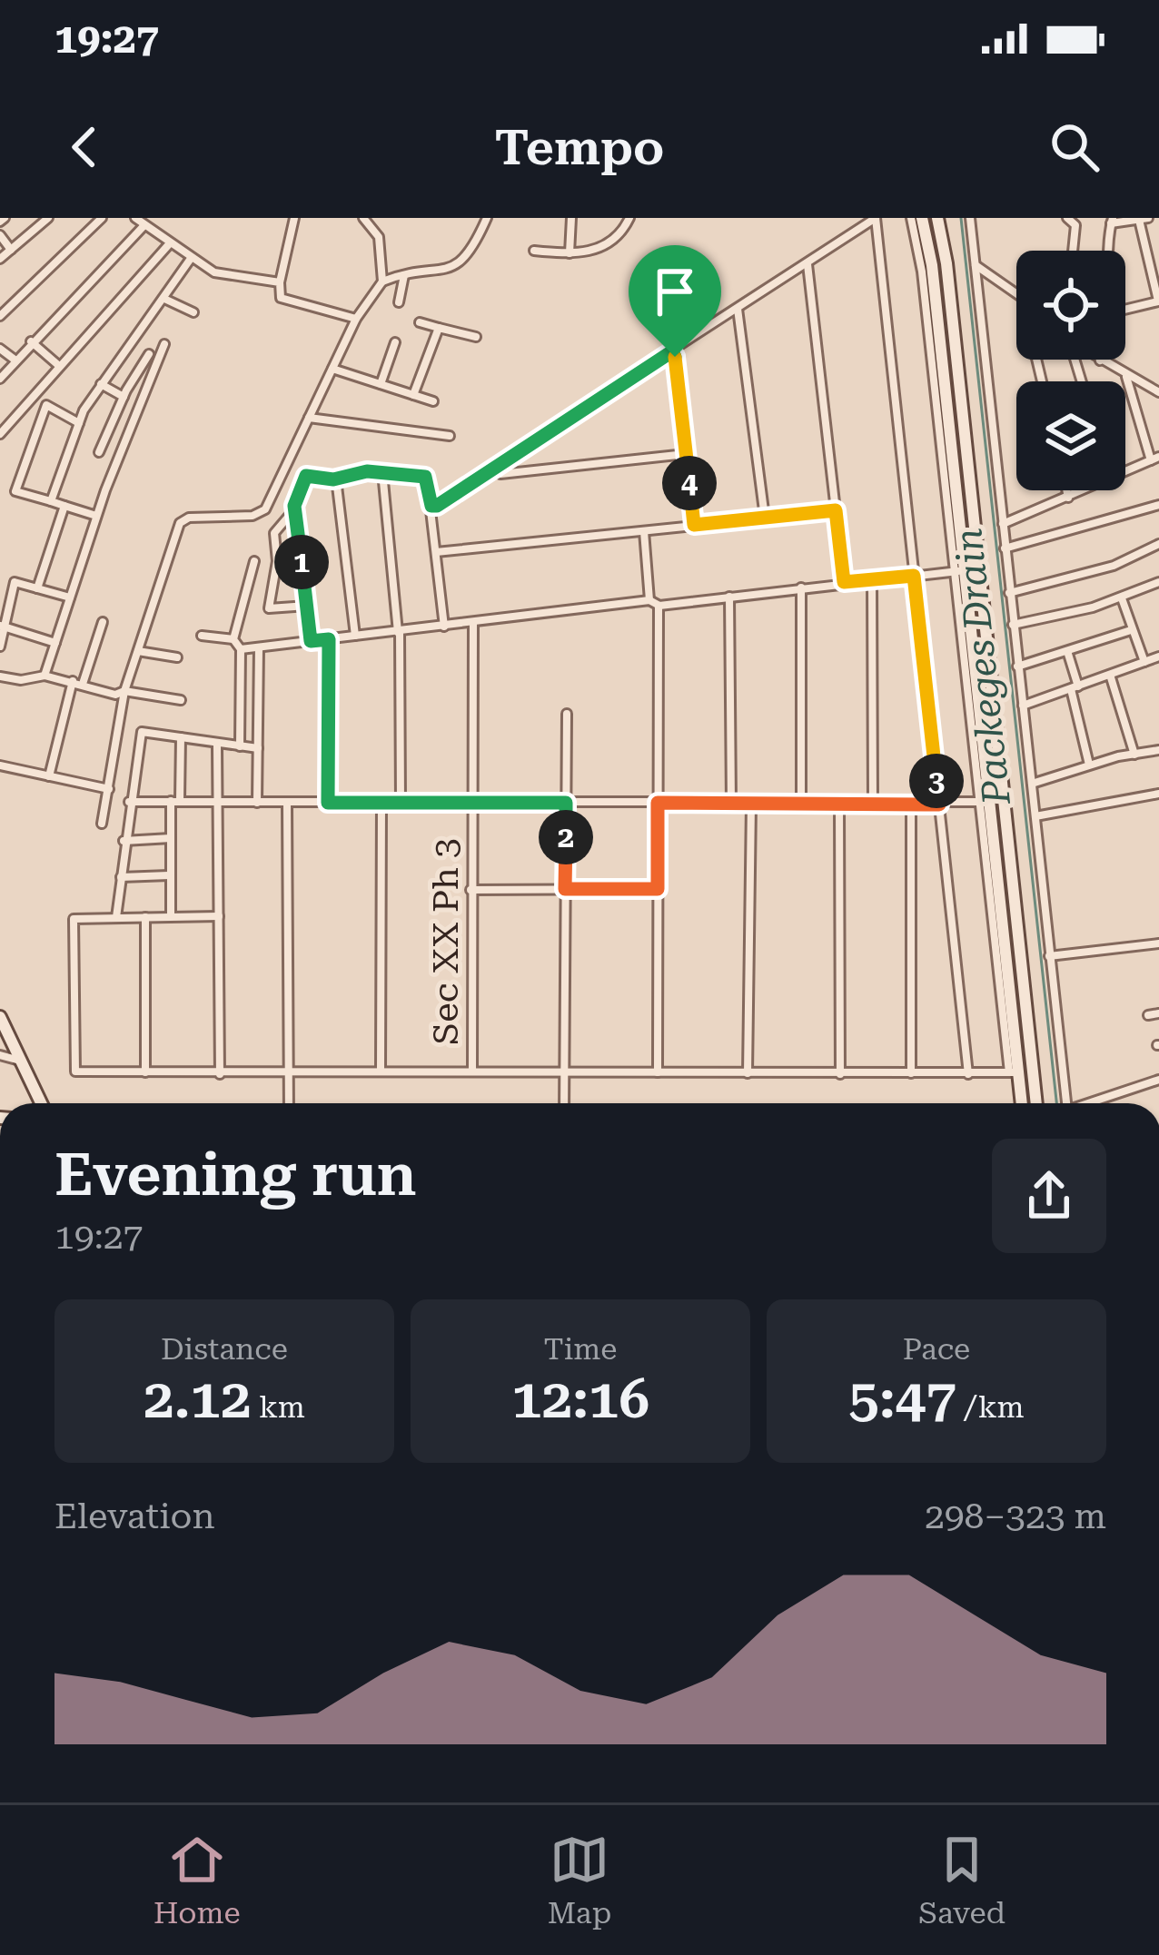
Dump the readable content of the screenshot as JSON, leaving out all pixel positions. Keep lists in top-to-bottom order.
{
  "streets": {
    "street": ["Sec XX Ph 3"]
  },
  "water": ["Packeges Drain"],
  "page": {
    "status": "19:27",
    "header": "Tempo",
    "pins": [
      "4",
      "1",
      "3",
      "2"
    ],
    "heading": ["Evening run", "19:27"],
    "stats": [
      ["Distance", "2.12 km"],
      ["Time", "12:16"],
      ["Pace", "5:47 /km"]
    ],
    "chart": ["Elevation", "298–323 m"],
    "tabs": ["Home", "Map", "Saved"]
  }
}
